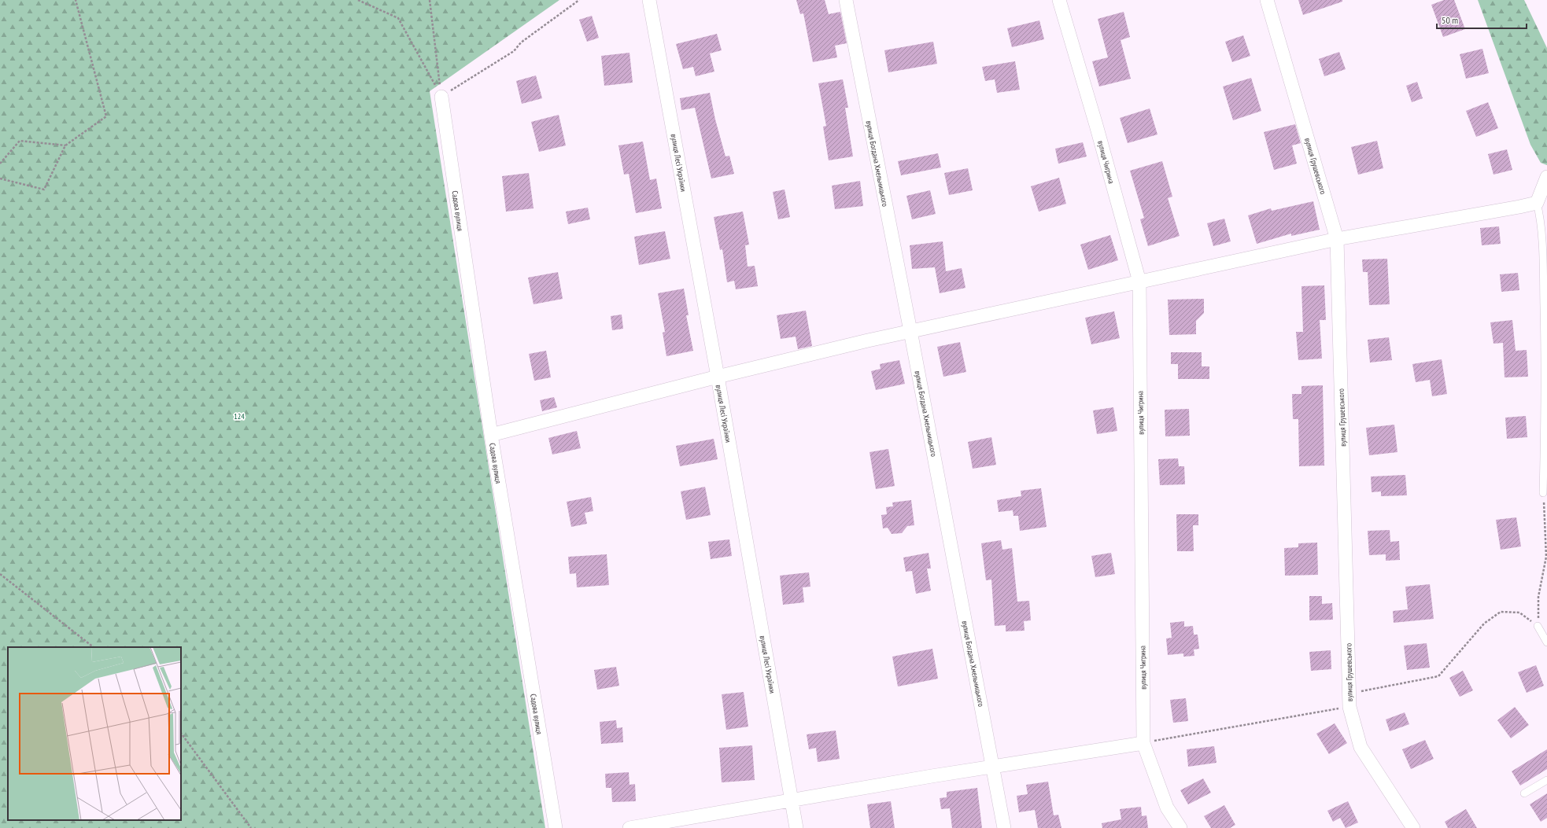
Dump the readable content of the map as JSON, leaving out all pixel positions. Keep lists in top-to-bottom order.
{
  "streets": {
    "street": [
      "вулиця Чигрина",
      "вулиця Лесі Українки",
      "вулиця Богдана Хмельницького",
      "вулиця Грушевського",
      "Садова вулиця"
    ]
  },
  "parks": ["124"],
  "scale_bar": "50 m"
}
